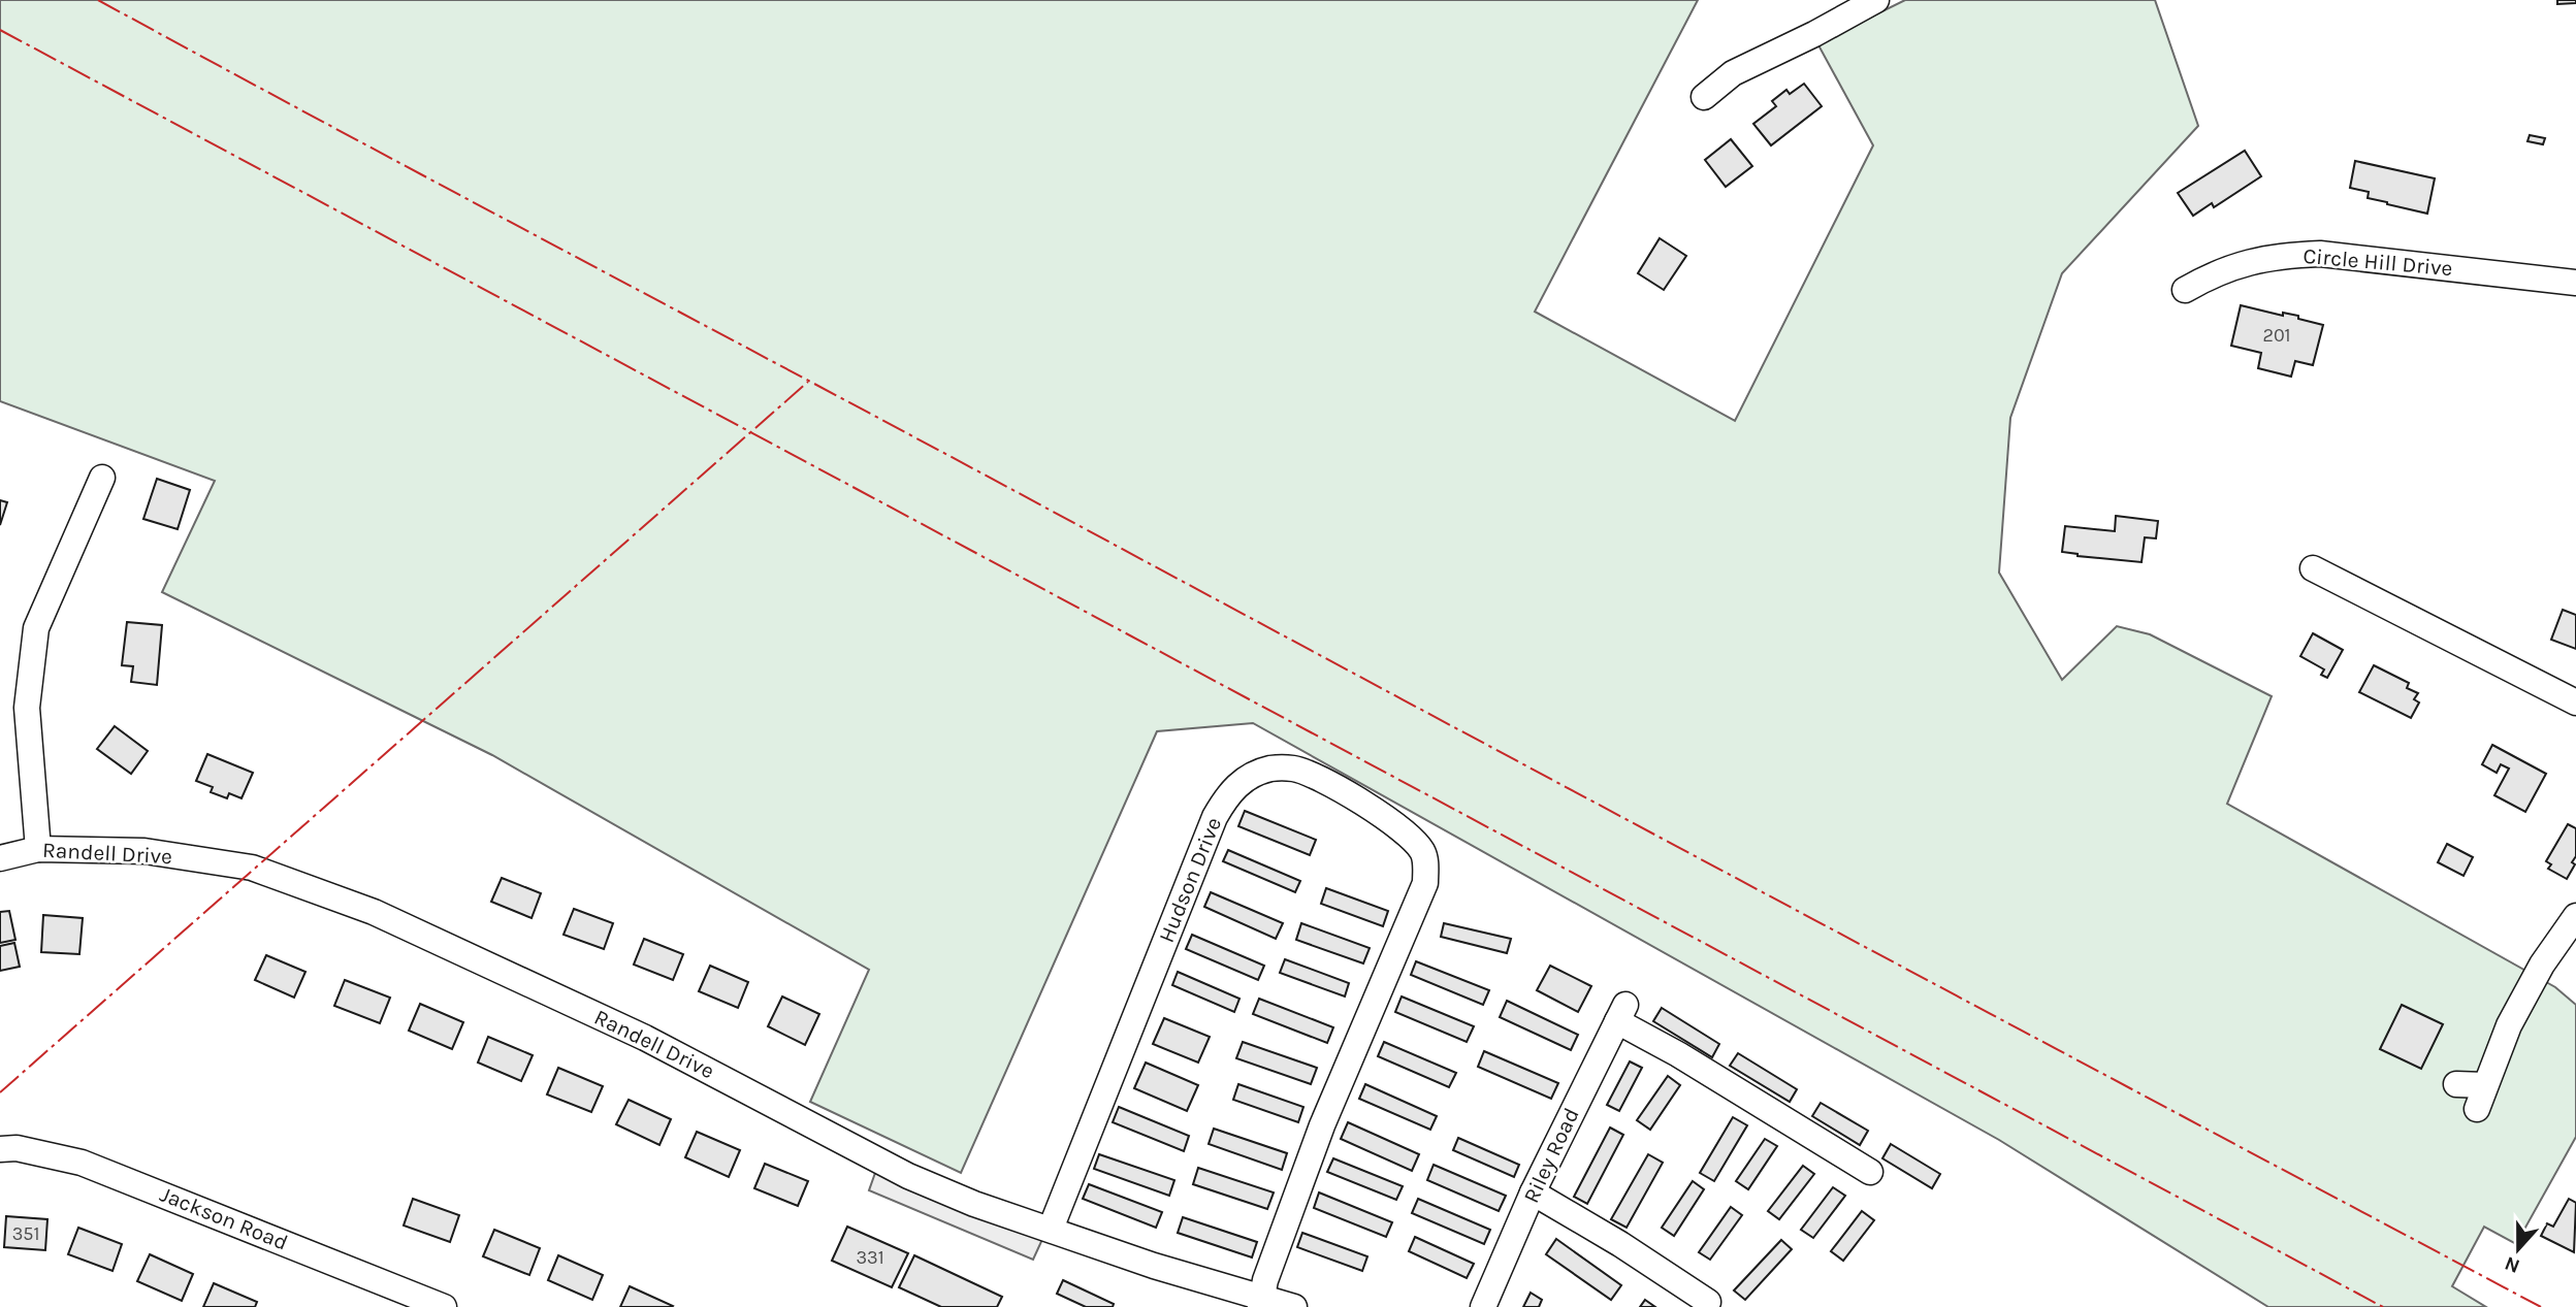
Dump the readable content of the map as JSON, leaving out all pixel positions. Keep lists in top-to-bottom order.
{
  "streets": {
    "street": [
      "Circle Hill Drive",
      "Randell Drive",
      "Hudson Drive",
      "Riley Road",
      "Jackson Road"
    ]
  },
  "crossings": [
    ["Randell Drive", "Hudson Drive"]
  ],
  "house_numbers": ["201", "351", "331"],
  "north": "bottom"
}
